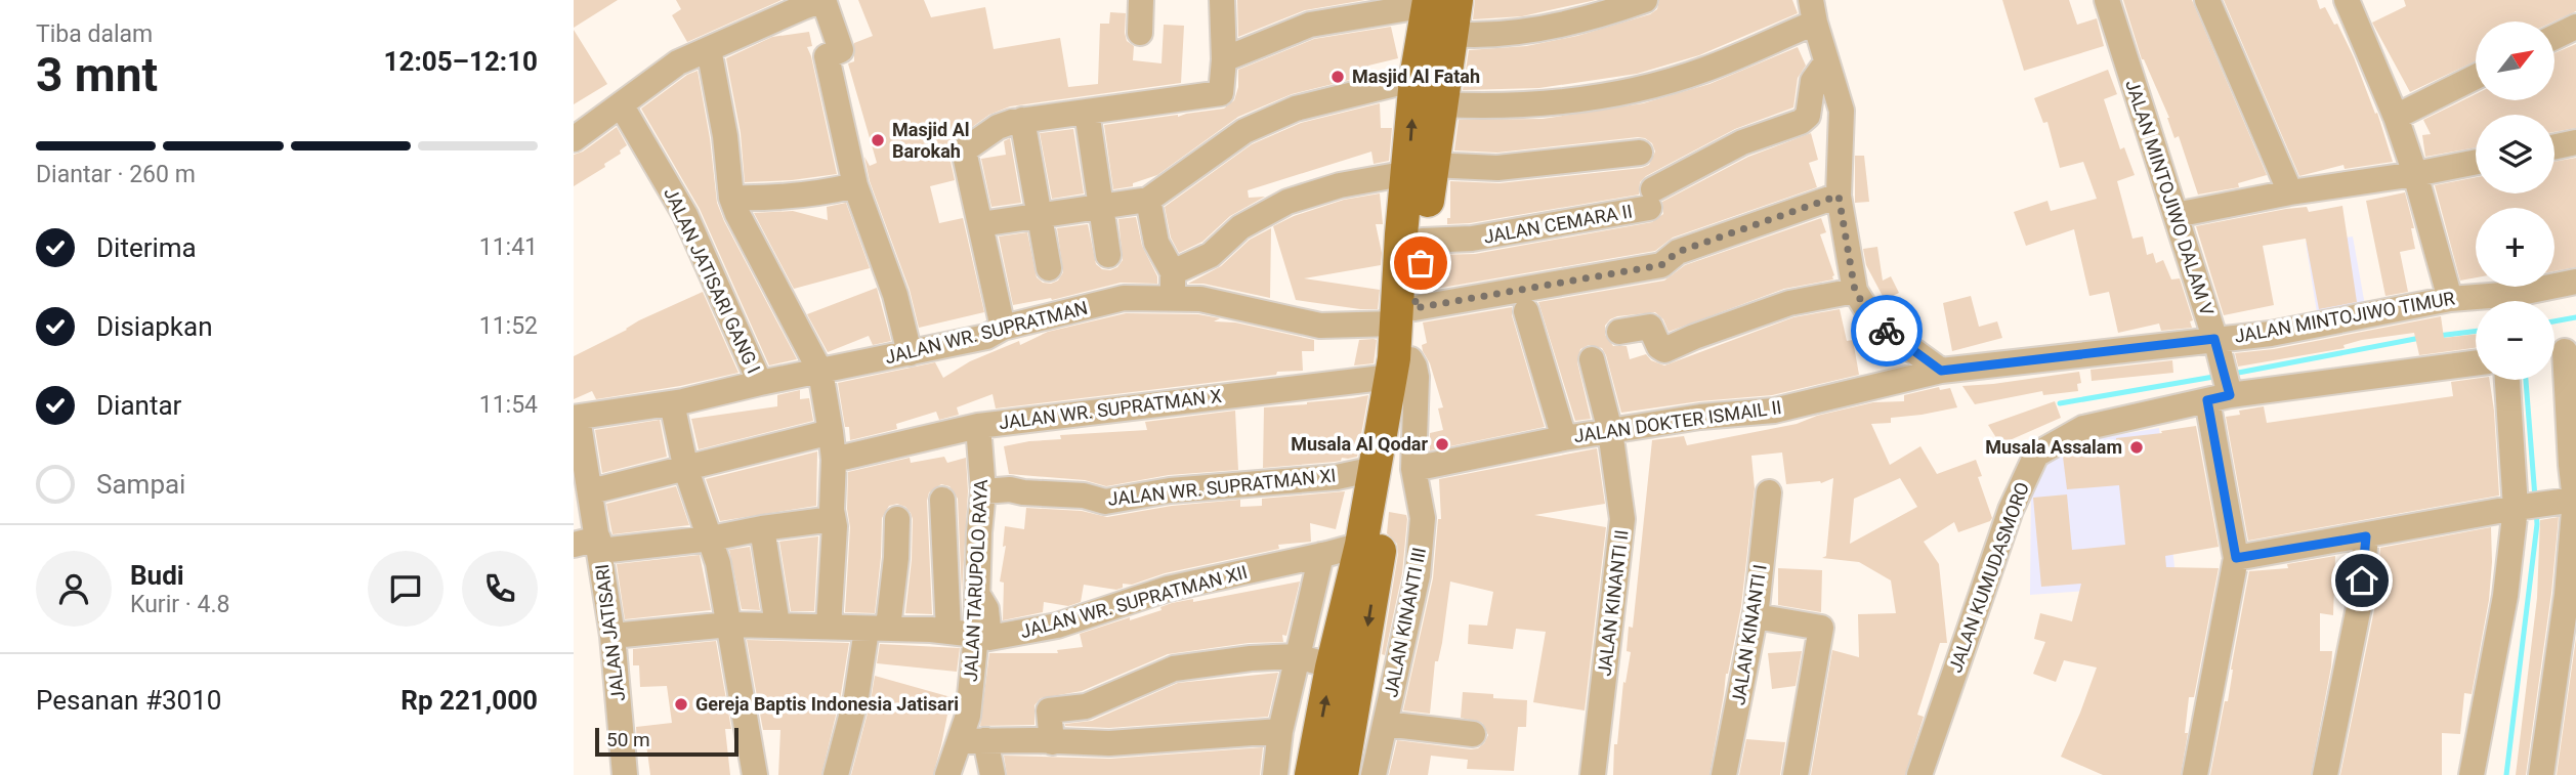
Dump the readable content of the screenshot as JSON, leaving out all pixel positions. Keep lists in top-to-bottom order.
{
  "streets": {
    "street": [
      "JALAN MINTOJIWO DALAM V",
      "JALAN CEMARA II",
      "JALAN JATISARI GANG I",
      "JALAN MINTOJIWO TIMUR",
      "JALAN WR. SUPRATMAN",
      "JALAN WR. SUPRATMAN X",
      "JALAN DOKTER ISMAIL II",
      "JALAN WR. SUPRATMAN XI",
      "JALAN KUMUDASMORO",
      "JALAN TARUPOLO RAYA",
      "JALAN WR. SUPRATMAN XII",
      "JALAN KINANTI II",
      "JALAN KINANTI III",
      "JALAN JATISARI",
      "JALAN KINANTI I"
    ]
  },
  "crossings": [
    ["JALAN MINTOJIWO DALAM V", "JALAN MINTOJIWO TIMUR"],
    ["JALAN MINTOJIWO DALAM V", "JALAN KUMUDASMORO"],
    ["JALAN JATISARI GANG I", "JALAN WR. SUPRATMAN"],
    ["JALAN MINTOJIWO TIMUR", "JALAN DOKTER ISMAIL II"],
    ["JALAN MINTOJIWO TIMUR", "JALAN KUMUDASMORO"],
    ["JALAN WR. SUPRATMAN", "JALAN JATISARI"],
    ["JALAN WR. SUPRATMAN X", "JALAN TARUPOLO RAYA"],
    ["JALAN WR. SUPRATMAN X", "JALAN KINANTI III"],
    ["JALAN DOKTER ISMAIL II", "JALAN KINANTI II"],
    ["JALAN DOKTER ISMAIL II", "JALAN KINANTI III"],
    ["JALAN WR. SUPRATMAN XI", "JALAN TARUPOLO RAYA"],
    ["JALAN TARUPOLO RAYA", "JALAN WR. SUPRATMAN XII"],
    ["JALAN WR. SUPRATMAN XII", "JALAN JATISARI"]
  ],
  "places": [
    "Masjid Al Fatah",
    "Masjid Al Barokah",
    "Musala Al Qodar",
    "Musala Assalam",
    "Gereja Baptis Indonesia Jatisari"
  ],
  "scale_bar": "50 m",
  "north": "top right",
  "page": {
    "heading": ["3 mnt", "Tiba dalam", "12:05–12:10"],
    "panel": [
      "Budi",
      "Kurir · 4.8",
      "Pesanan #3010",
      "Rp 221,000"
    ],
    "map_buttons": ["+", "−"],
    "bar": "Diantar · 260 m",
    "list": [
      ["Diterima", "11:41"],
      ["Disiapkan", "11:52"],
      ["Diantar", "11:54"],
      "Sampai"
    ],
    "scale": "50 m"
  }
}
